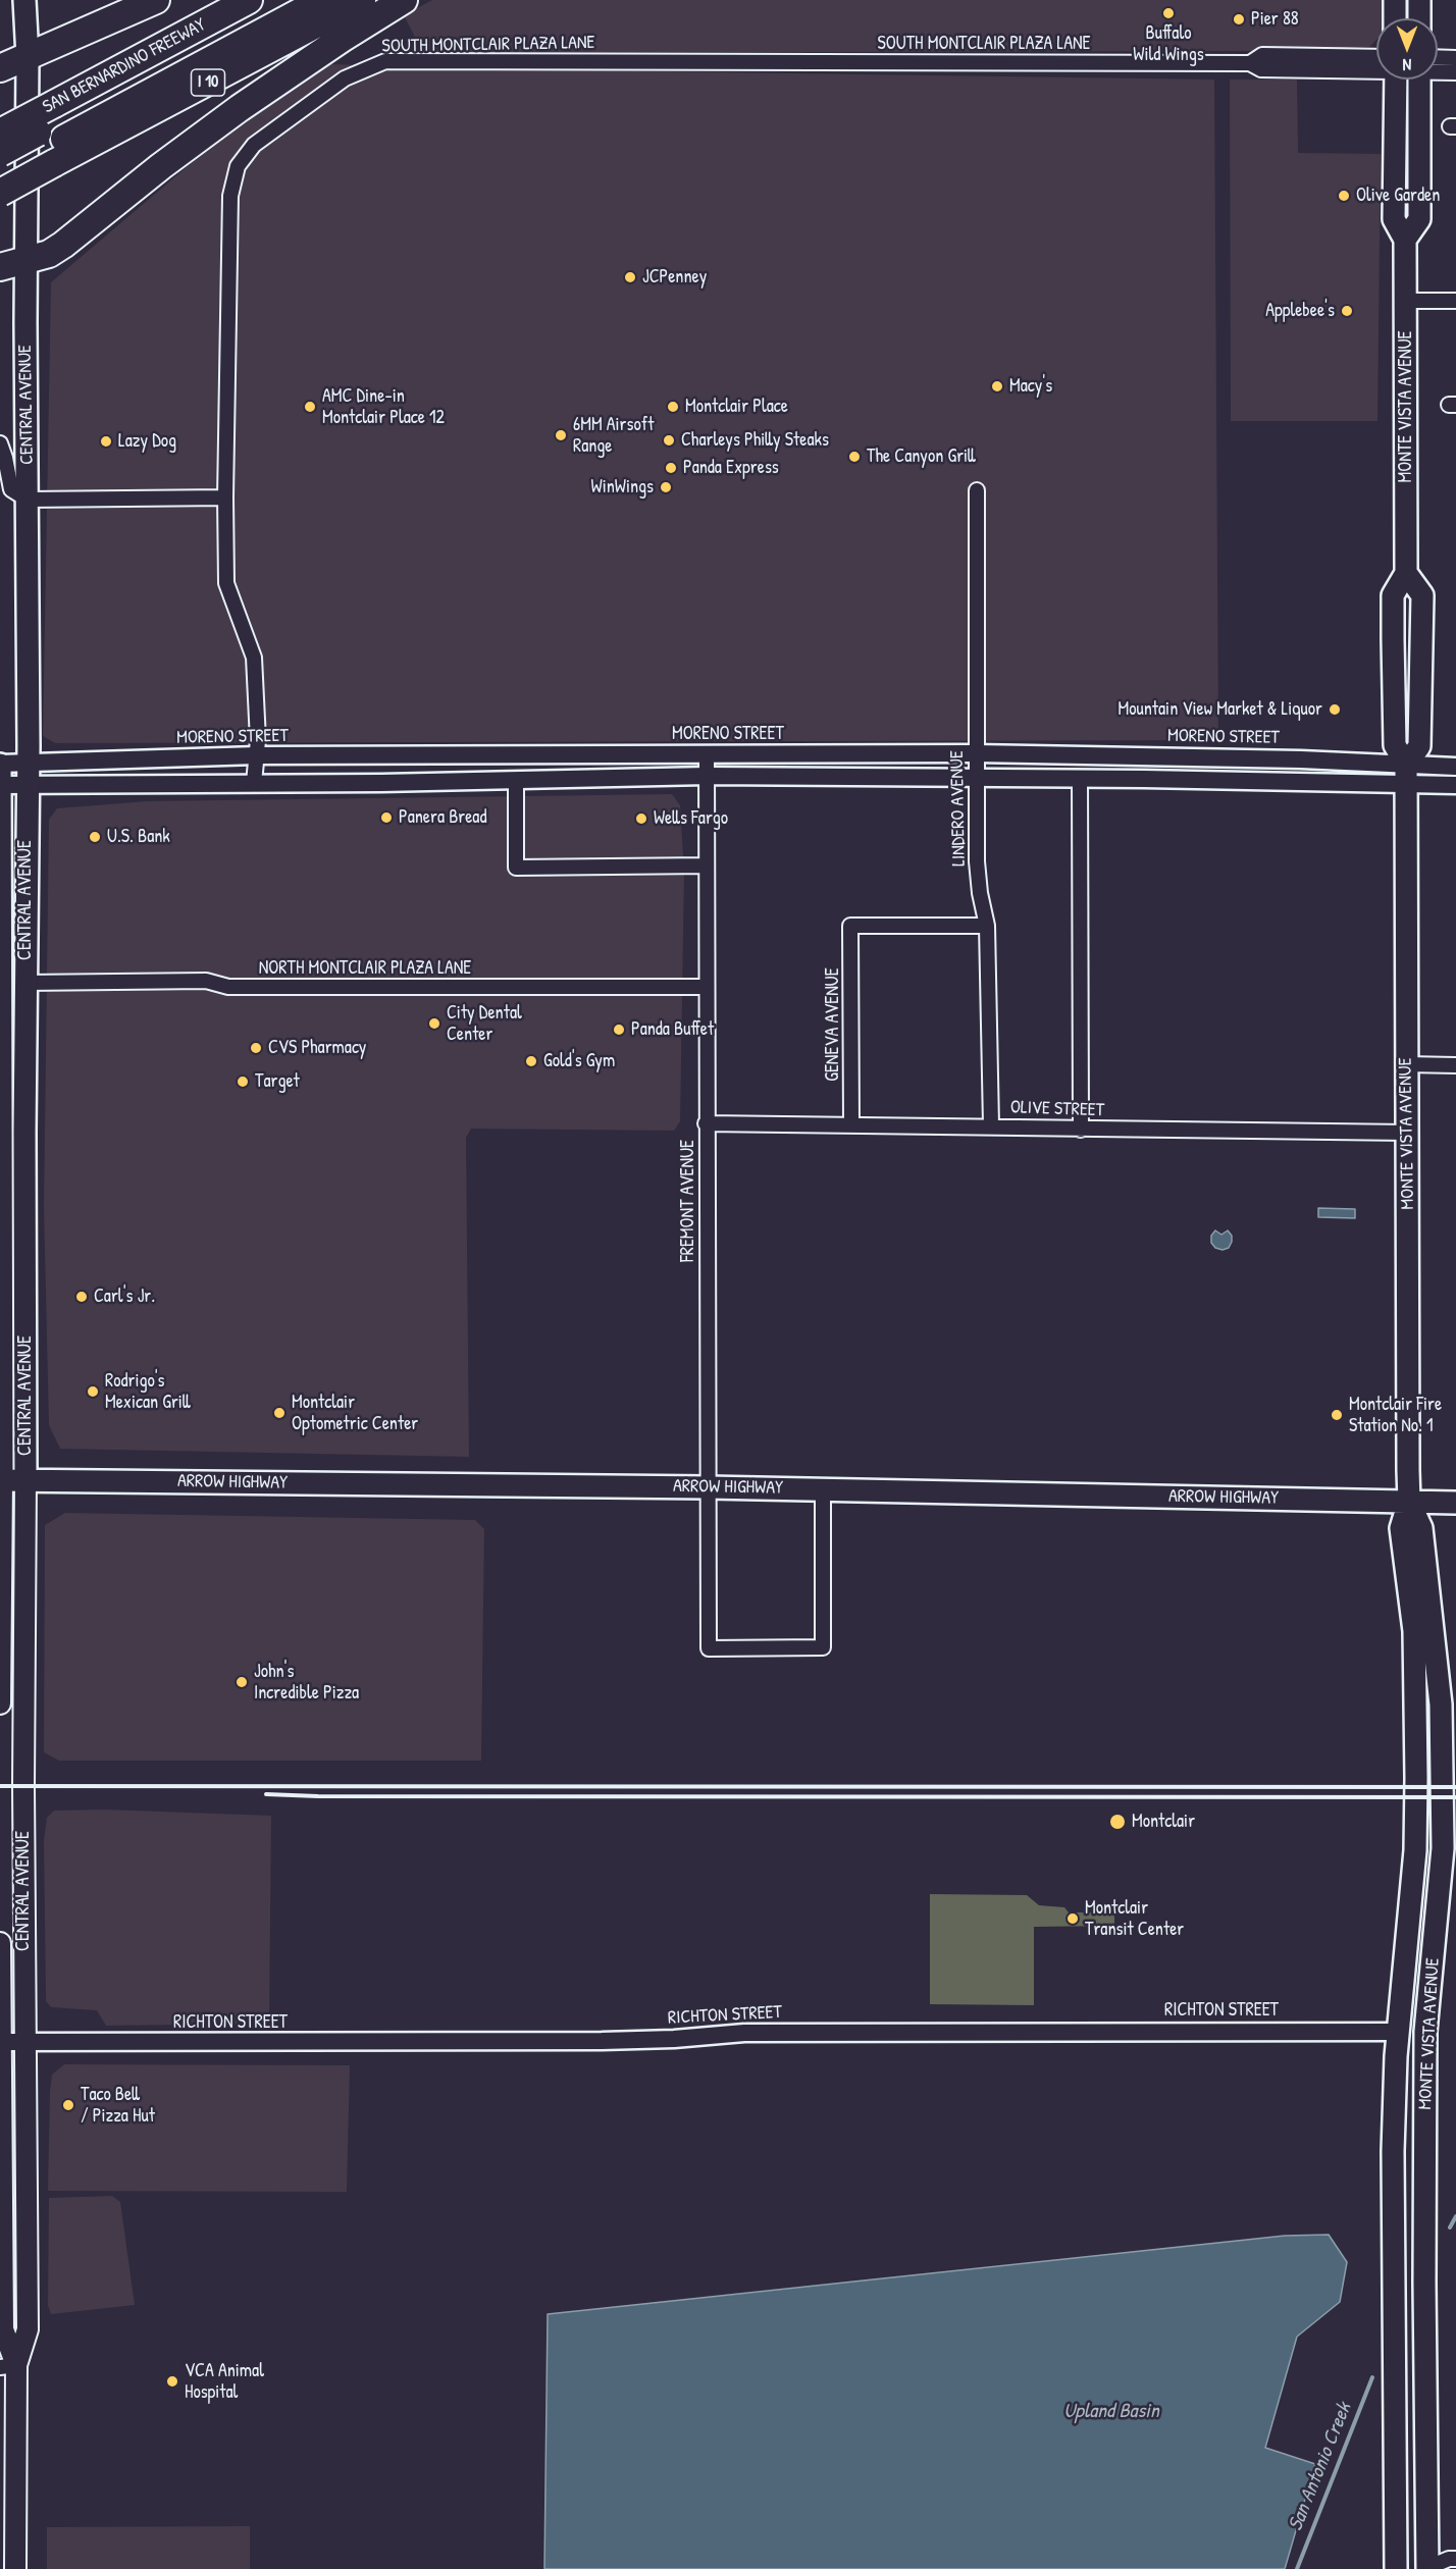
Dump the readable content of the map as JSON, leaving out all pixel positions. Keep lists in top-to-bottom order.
{
  "streets": {
    "highway": ["SAN BERNARDINO FREEWAY", "I 10"],
    "main road": ["CENTRAL AVENUE", "MONTE VISTA AVENUE", "ARROW HIGHWAY"],
    "street": [
      "SOUTH MONTCLAIR PLAZA LANE",
      "MORENO STREET",
      "LINDERO AVENUE",
      "NORTH MONTCLAIR PLAZA LANE",
      "GENEVA AVENUE",
      "OLIVE STREET",
      "FREMONT AVENUE",
      "RICHTON STREET"
    ]
  },
  "crossings": [
    ["SOUTH MONTCLAIR PLAZA LANE", "MORENO STREET"],
    ["CENTRAL AVENUE", "MORENO STREET"],
    ["CENTRAL AVENUE", "NORTH MONTCLAIR PLAZA LANE"],
    ["CENTRAL AVENUE", "ARROW HIGHWAY"],
    ["CENTRAL AVENUE", "RICHTON STREET"],
    ["MONTE VISTA AVENUE", "MORENO STREET"],
    ["MONTE VISTA AVENUE", "OLIVE STREET"],
    ["MONTE VISTA AVENUE", "ARROW HIGHWAY"],
    ["MONTE VISTA AVENUE", "RICHTON STREET"],
    ["MORENO STREET", "LINDERO AVENUE"],
    ["MORENO STREET", "FREMONT AVENUE"],
    ["LINDERO AVENUE", "GENEVA AVENUE"],
    ["LINDERO AVENUE", "OLIVE STREET"],
    ["NORTH MONTCLAIR PLAZA LANE", "FREMONT AVENUE"],
    ["GENEVA AVENUE", "OLIVE STREET"],
    ["OLIVE STREET", "FREMONT AVENUE"],
    ["FREMONT AVENUE", "ARROW HIGHWAY"]
  ],
  "water": ["Upland Basin", "San Antonio Creek"],
  "places": [
    "Buffalo Wild Wings",
    "Pier 88",
    "Olive Garden",
    "JCPenney",
    "Applebee's",
    "Macy's",
    "AMC Dine-in Montclair Place 12",
    "Montclair Place",
    "6MM Airsoft Range",
    "Charleys Philly Steaks",
    "Lazy Dog",
    "The Canyon Grill",
    "Panda Express",
    "WinWings",
    "Mountain View Market & Liquor",
    "Panera Bread",
    "Wells Fargo",
    "U.S. Bank",
    "City Dental Center",
    "Panda Buffet",
    "CVS Pharmacy",
    "Gold's Gym",
    "Target",
    "Carl's Jr.",
    "Rodrigo's Mexican Grill",
    "Montclair Optometric Center",
    "Montclair Fire Station No. 1",
    "John's Incredible Pizza",
    "Montclair",
    "Montclair Transit Center",
    "Taco Bell / Pizza Hut",
    "VCA Animal Hospital"
  ],
  "north": "bottom"
}
